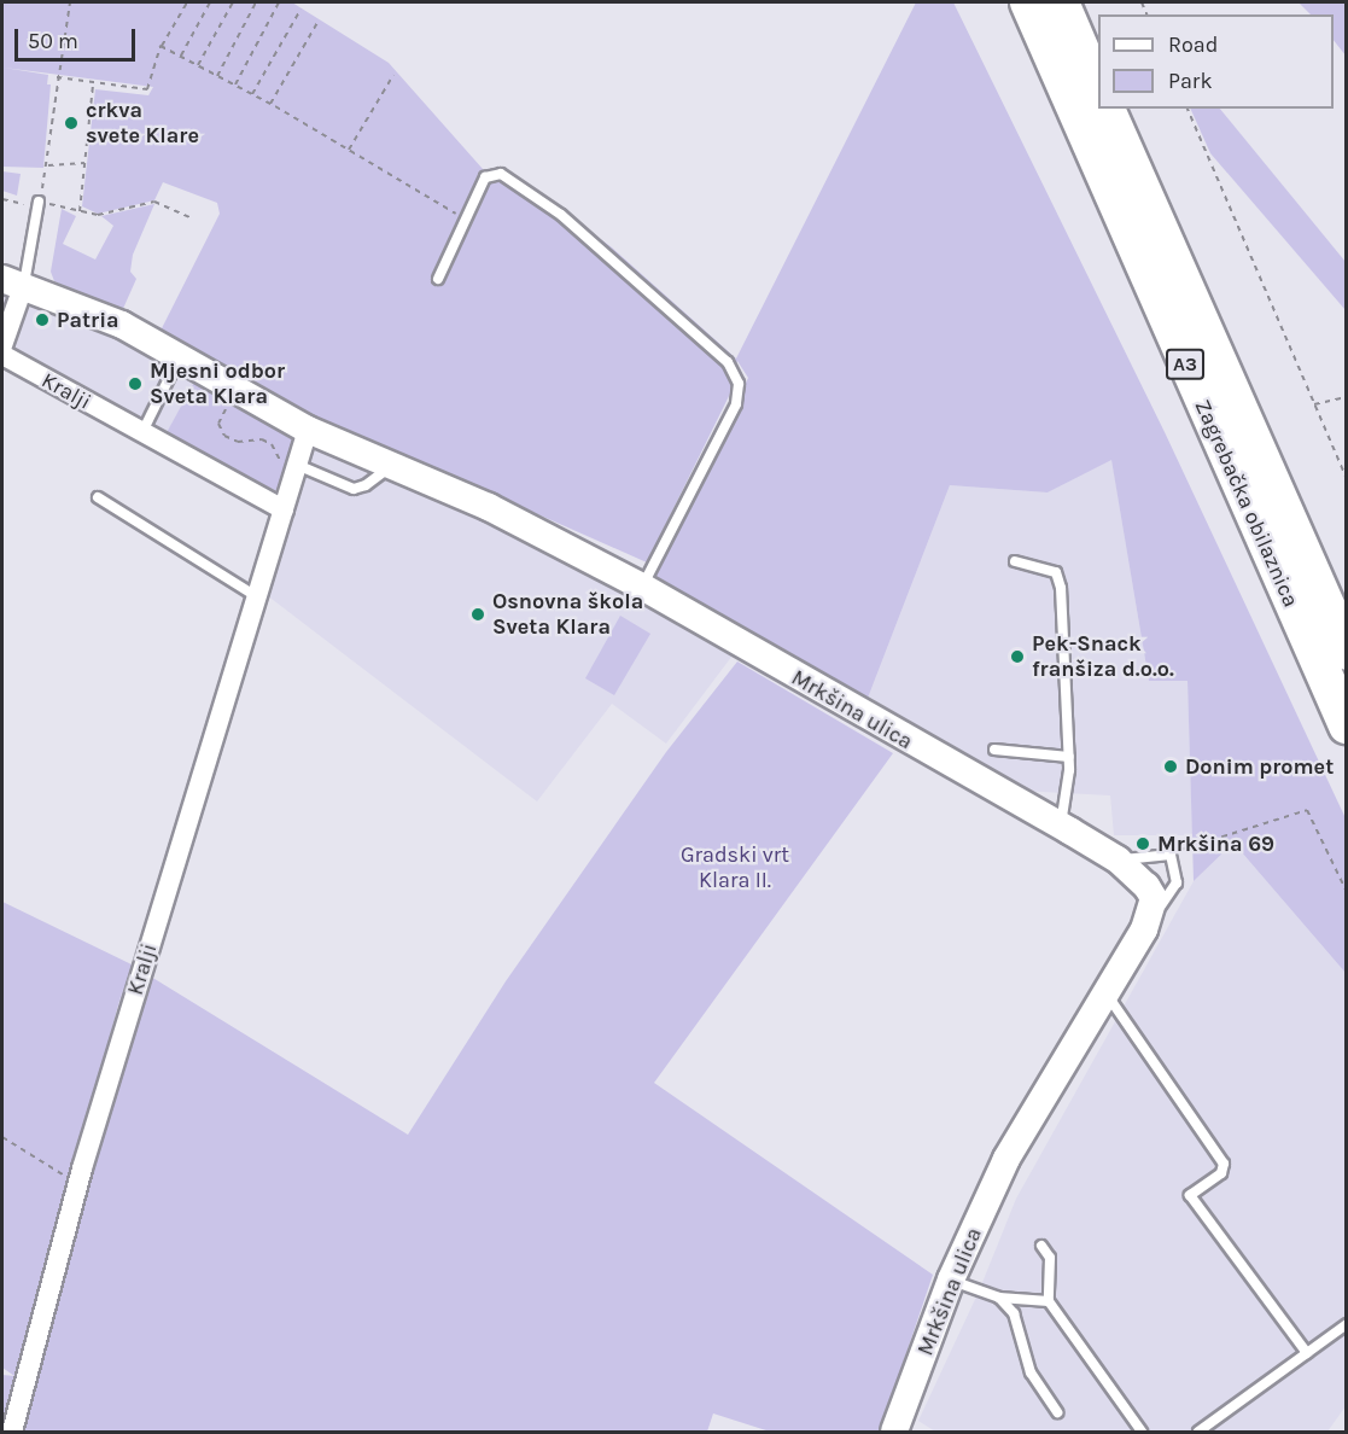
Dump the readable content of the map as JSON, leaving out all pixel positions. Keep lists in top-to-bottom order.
{
  "streets": {
    "highway": ["A3", "Zagrebačka obilaznica"],
    "street": ["Kralji", "Mrkšina ulica"]
  },
  "crossings": [
    ["Kralji", "Mrkšina ulica"]
  ],
  "parks": ["Gradski vrt Klara II."],
  "places": [
    "crkva svete Klare",
    "Patria",
    "Mjesni odbor Sveta Klara",
    "Osnovna škola Sveta Klara",
    "Pek-Snack franšiza d.o.o.",
    "Donim promet",
    "Mrkšina 69"
  ],
  "legend": ["Road", "Park"],
  "scale_bar": "50 m"
}
